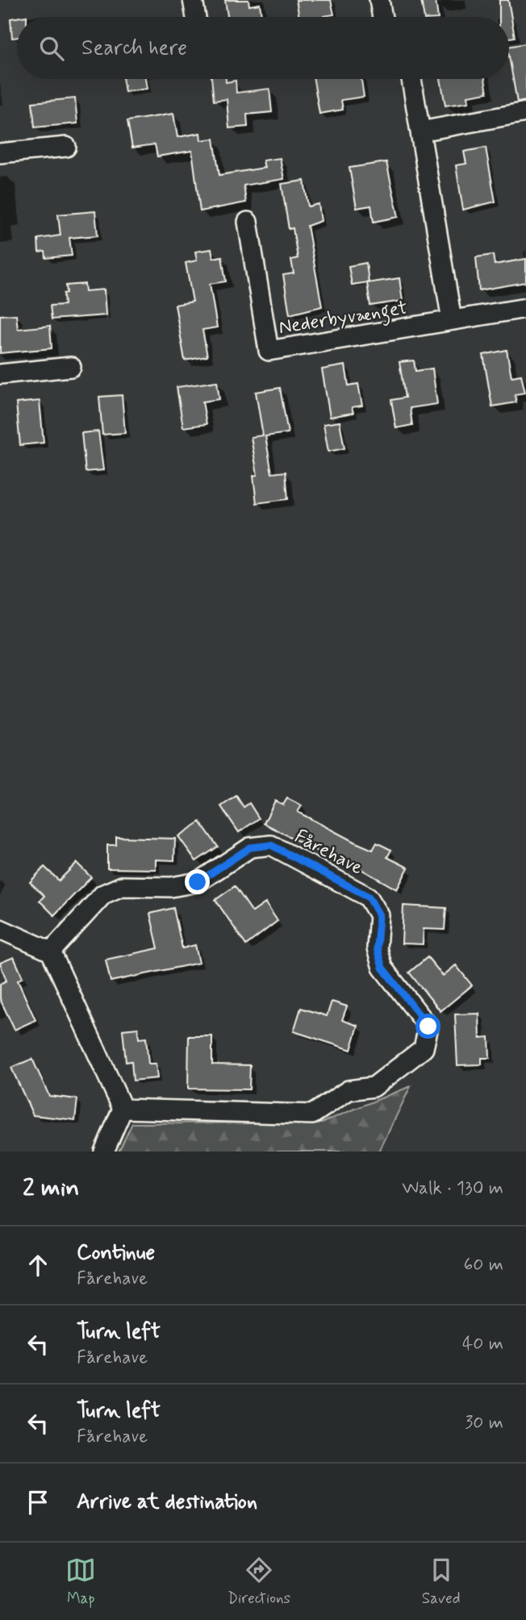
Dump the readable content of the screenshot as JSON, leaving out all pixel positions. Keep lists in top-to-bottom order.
{
  "streets": {
    "street": ["Nederbyvænget", "Fårehave"]
  },
  "page": {
    "search": "Search here",
    "heading": ["2 min", "Walk · 130 m"],
    "list": [
      ["Continue", "Fårehave", "60 m"],
      ["Turn left", "Fårehave", "40 m"],
      ["Turn left", "Fårehave", "30 m"],
      "Arrive at destination"
    ],
    "nav": ["Map", "Directions", "Saved"]
  }
}
